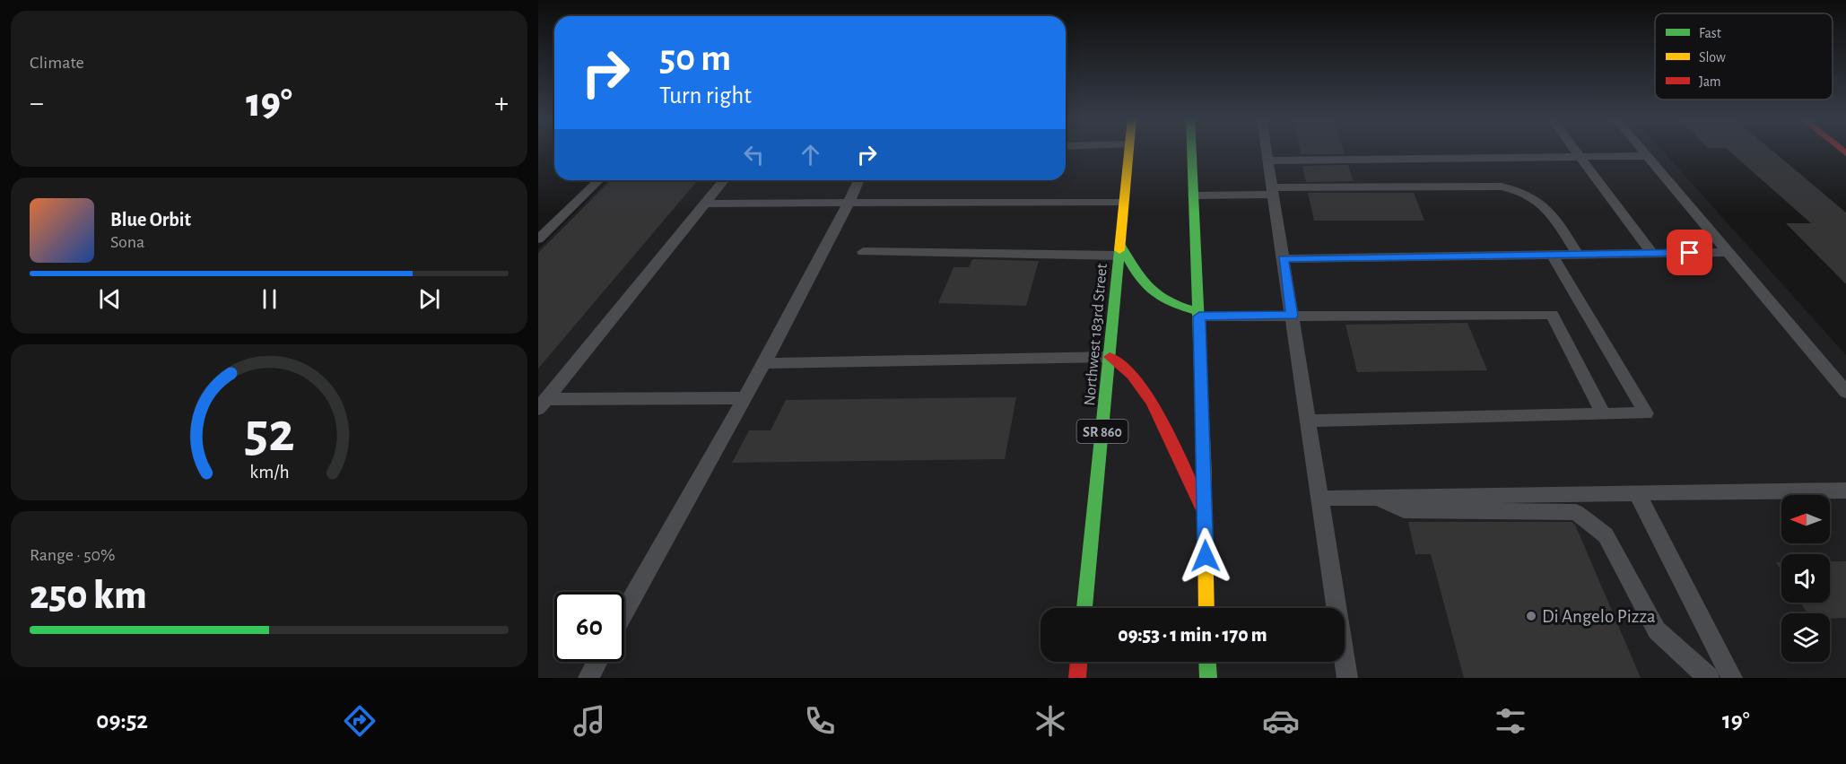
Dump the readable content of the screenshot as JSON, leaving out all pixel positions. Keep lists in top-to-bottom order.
{
  "streets": {
    "main road": ["Northwest 183rd Street", "SR 860"]
  },
  "places": ["Di Angelo Pizza"],
  "legend": ["Fast", "Slow", "Jam"],
  "north": "left",
  "page": {
    "tile": [
      "Climate",
      ["Range · 50%", "250 km"]
    ],
    "turn": ["50 m", "Turn right"],
    "heat": ["−", "19°", "+"],
    "song": ["Blue Orbit", "Sona"],
    "limit": "60",
    "trip": "09:53 · 1 min · 170 m",
    "tabs": ["09:52", "19°"],
    "gauge": ["52", "km/h"]
  }
}
